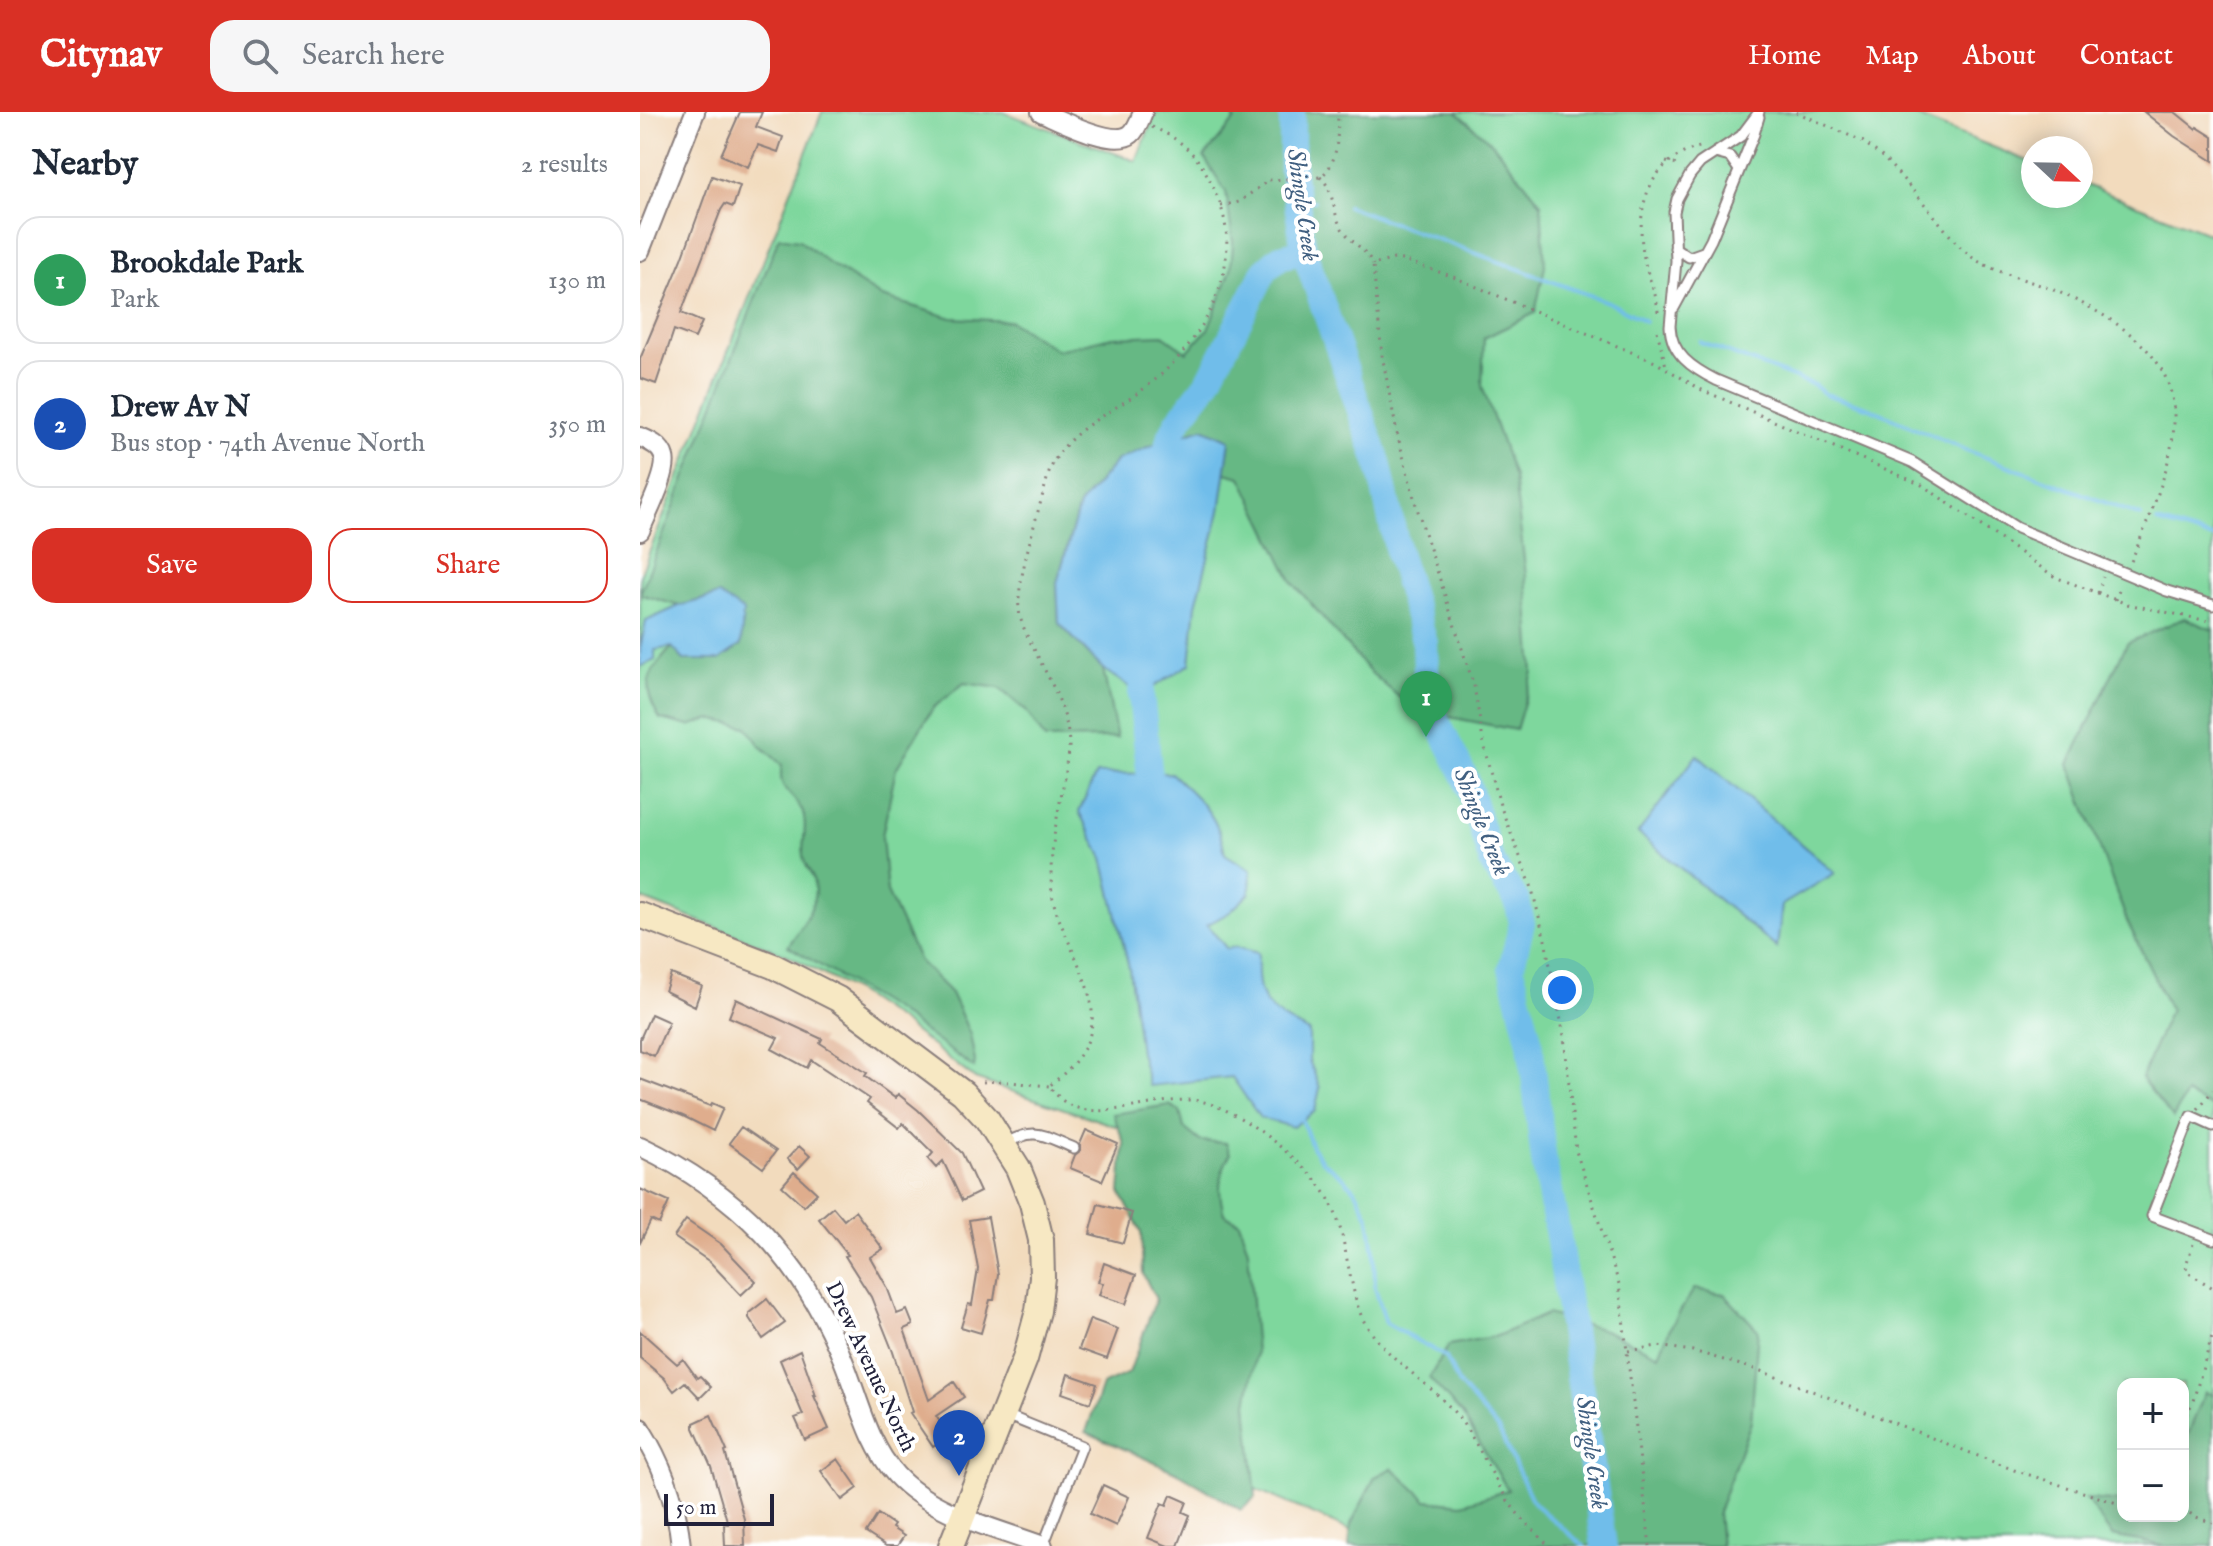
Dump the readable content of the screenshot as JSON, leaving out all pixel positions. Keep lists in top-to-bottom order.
{
  "streets": {
    "street": ["Drew Avenue North"]
  },
  "water": ["Shingle Creek"],
  "scale_bar": "50 m",
  "north": "right",
  "page": {
    "header": "Citynav",
    "search": "Search here",
    "nav": [
      "Home",
      "Map",
      "About",
      "Contact"
    ],
    "heading": ["Nearby", "2 results"],
    "list": [
      {
        "mark": "1",
        "name": "Brookdale Park",
        "note": "Park",
        "value": "130 m"
      },
      {
        "mark": "2",
        "name": "Drew Av N",
        "note": "Bus stop · 74th Avenue North",
        "value": "350 m"
      }
    ],
    "buttons": ["Save", "Share"],
    "pins": ["1", "2"],
    "map_buttons": ["+", "−"],
    "scale": "50 m"
  }
}
